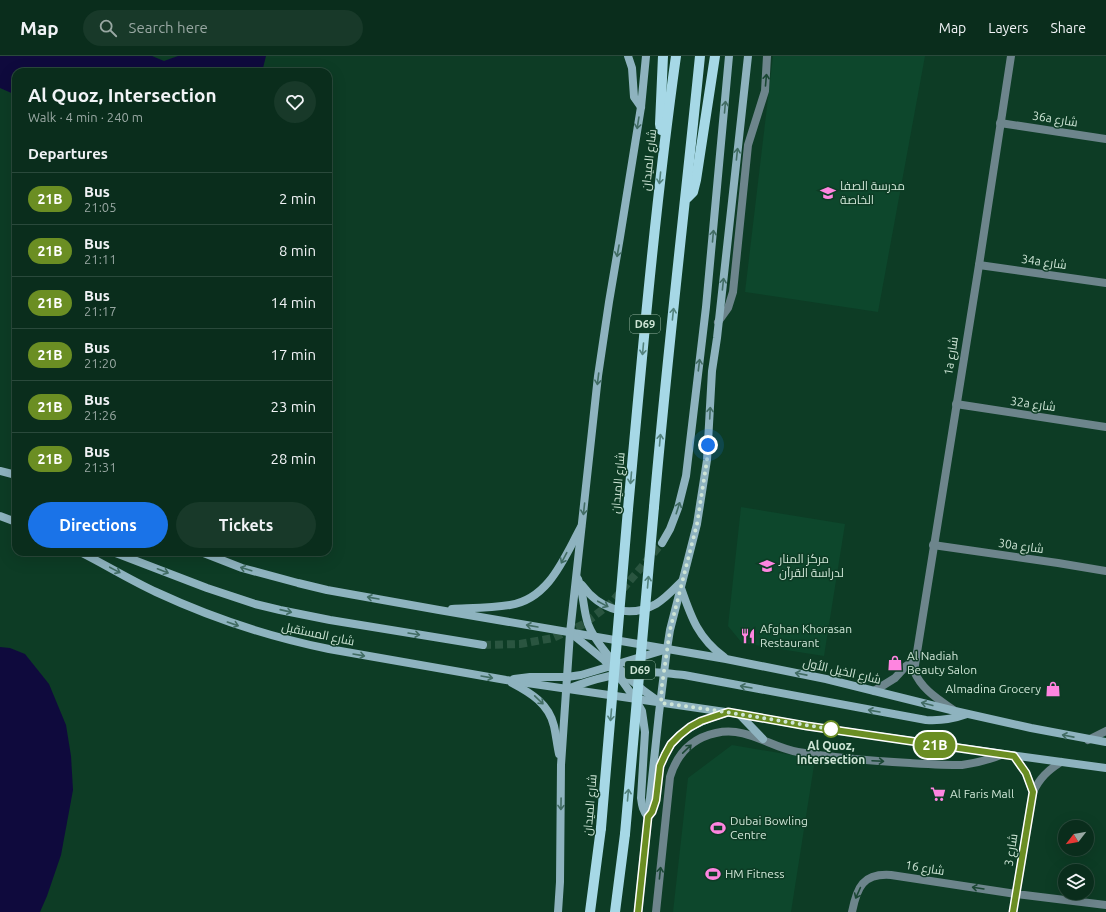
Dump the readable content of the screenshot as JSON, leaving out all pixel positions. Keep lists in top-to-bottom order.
{
  "streets": {
    "main road": [
      "شارع الميدان",
      "D69",
      "شارع المستقبل",
      "شارع الخيل الأول"
    ],
    "street": [
      "36a شارع",
      "34a شارع",
      "1a شارع",
      "32a شارع",
      "30a شارع",
      "شارع 3",
      "شارع 16"
    ]
  },
  "crossings": [
    ["36a شارع", "1a شارع"],
    ["34a شارع", "1a شارع"],
    ["1a شارع", "32a شارع"],
    ["1a شارع", "30a شارع"],
    ["1a شارع", "شارع الخيل الأول"],
    ["شارع 3", "شارع 16"]
  ],
  "one_way": ["شارع 16"],
  "places": {
    "school or university": ["مدرسة الصفا الخاصة", "مركز المنار لدراسة القرآن"],
    "restaurant": ["Afghan Khorasan Restaurant"],
    "shop": ["Al Nadiah Beauty Salon", "Almadina Grocery"],
    "other": ["Al Quoz, Intersection"],
    "supermarket": ["Al Faris Mall"],
    "sports": ["Dubai Bowling Centre", "HM Fitness"]
  },
  "lines": ["bus line 21B"],
  "north": "bottom left",
  "page": {
    "header": "Map",
    "search": "Search here",
    "nav": ["Map", "Layers", "Share"],
    "on_map": "21B",
    "heading": [
      ["Al Quoz, Intersection", "Walk · 4 min · 240 m"],
      "Departures"
    ],
    "list": [
      {
        "mark": "21B",
        "name": "Bus",
        "note": "21:05",
        "value": "2 min"
      },
      {
        "mark": "21B",
        "name": "Bus",
        "note": "21:11",
        "value": "8 min"
      },
      {
        "mark": "21B",
        "name": "Bus",
        "note": "21:17",
        "value": "14 min"
      },
      {
        "mark": "21B",
        "name": "Bus",
        "note": "21:20",
        "value": "17 min"
      },
      {
        "mark": "21B",
        "name": "Bus",
        "note": "21:26",
        "value": "23 min"
      },
      {
        "mark": "21B",
        "name": "Bus",
        "note": "21:31",
        "value": "28 min"
      }
    ],
    "buttons": ["Directions", "Tickets"]
  }
}
